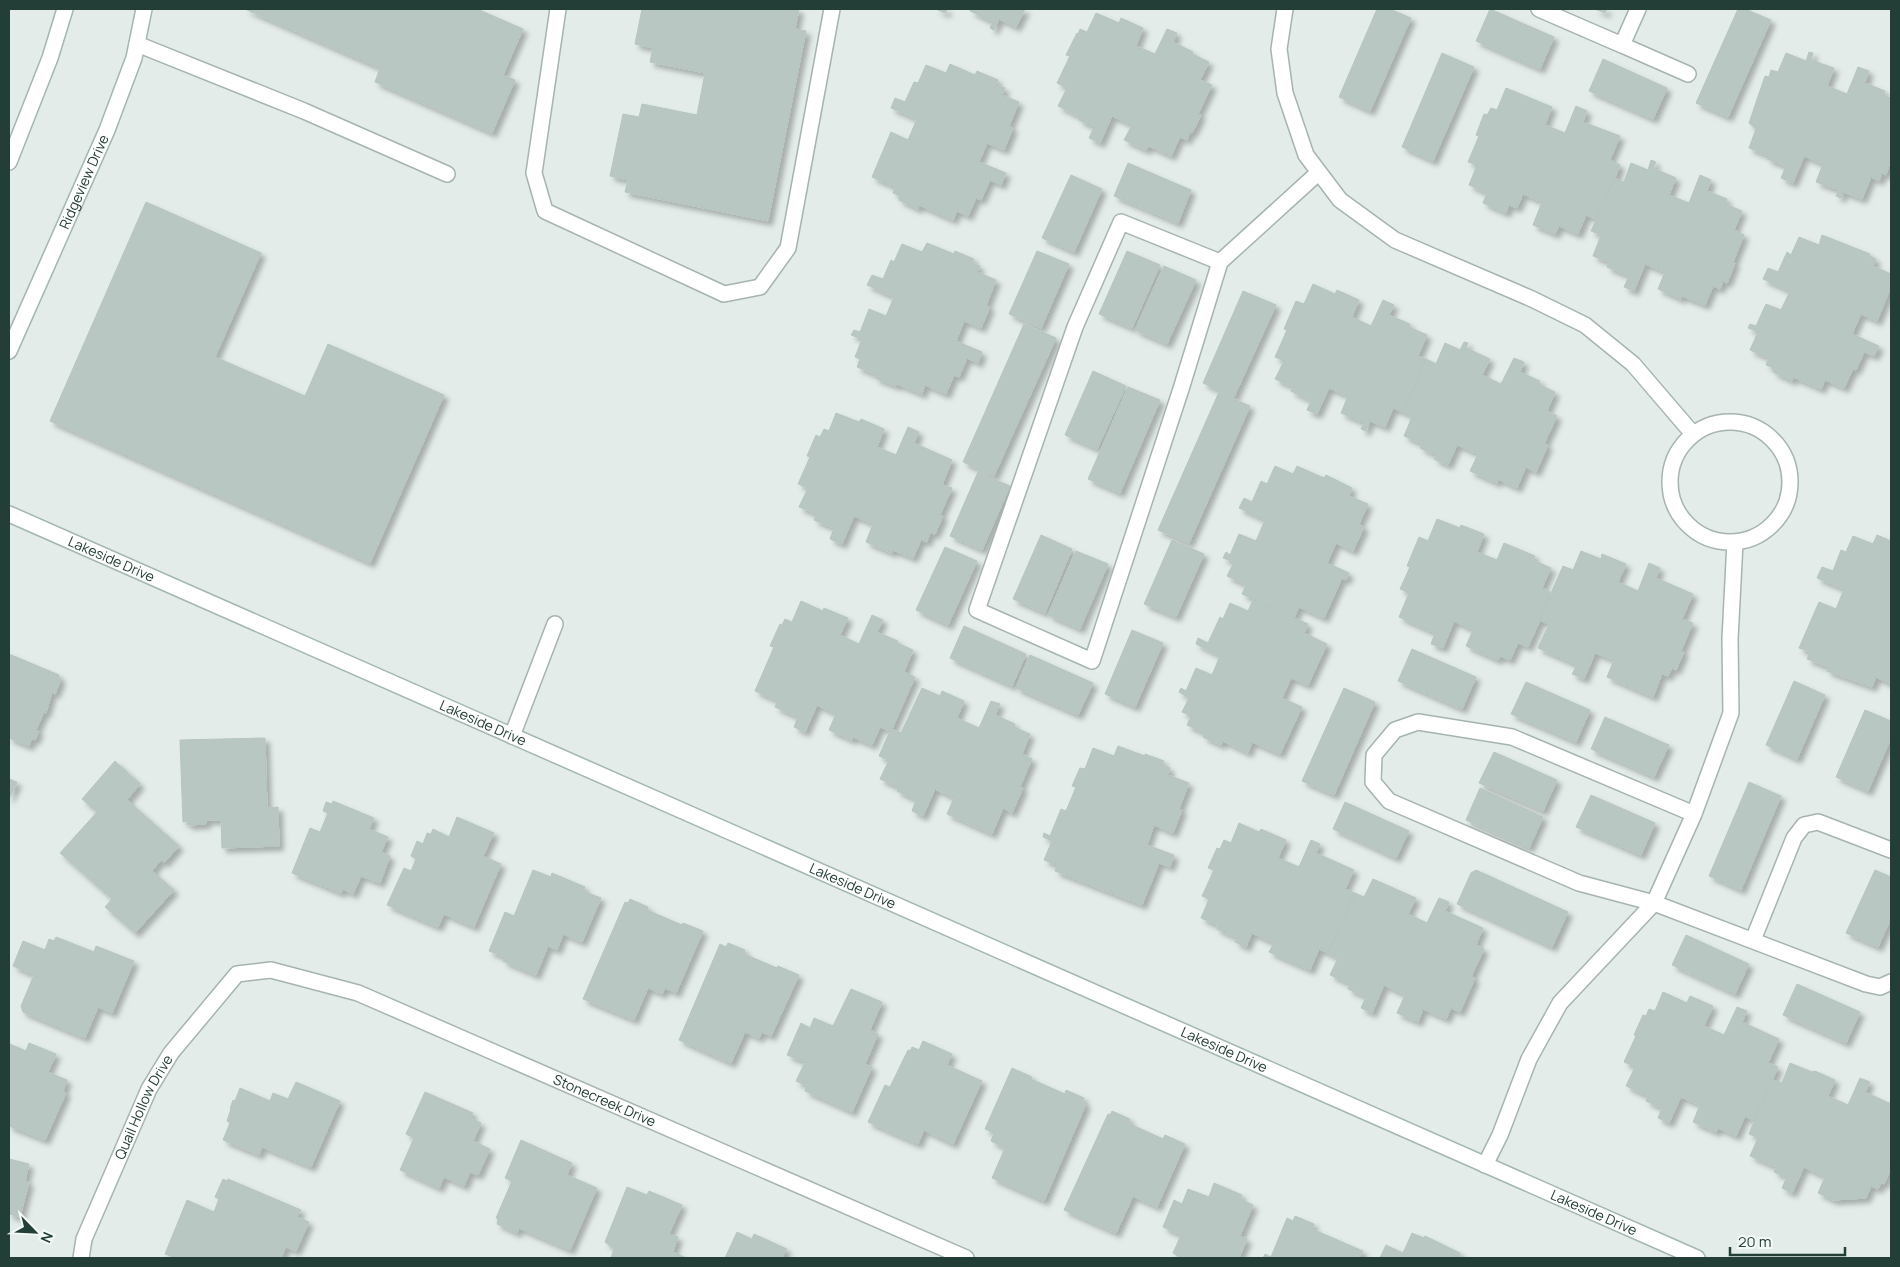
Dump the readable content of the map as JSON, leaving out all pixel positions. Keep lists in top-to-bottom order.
{
  "streets": {
    "street": [
      "Ridgeview Drive",
      "Lakeside Drive",
      "Stonecreek Drive",
      "Quail Hollow Drive"
    ]
  },
  "crossings": [
    ["Stonecreek Drive", "Quail Hollow Drive"]
  ],
  "scale_bar": "20 m",
  "north": "bottom right"
}
